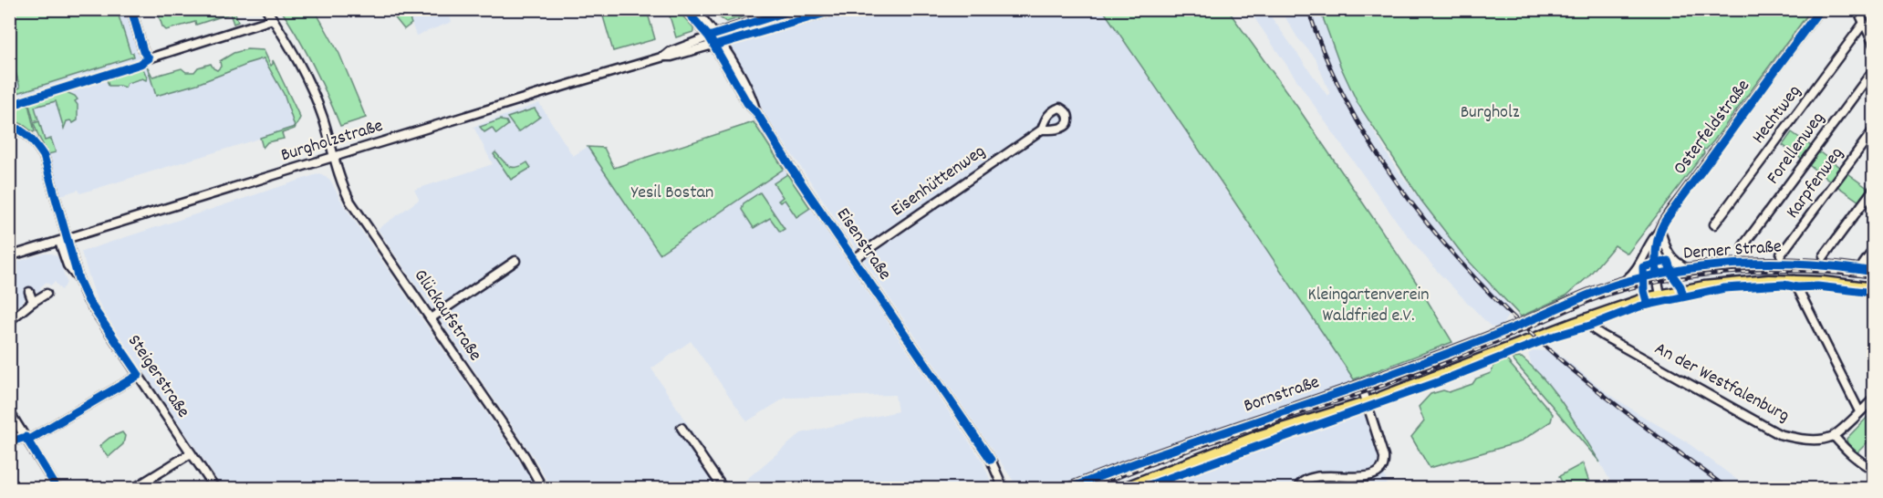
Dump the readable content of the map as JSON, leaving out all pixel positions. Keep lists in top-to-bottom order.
{
  "streets": {
    "main road": ["Derner Straße", "Bornstraße"],
    "street": [
      "Hechtweg",
      "Osterfeldstraße",
      "Burgholzstraße",
      "Forellenweg",
      "Eisenhüttenweg",
      "Karpfenweg",
      "Eisenstraße",
      "Glückaufstraße",
      "Steigerstraße",
      "An der Westfalenburg"
    ]
  },
  "crossings": [
    ["Osterfeldstraße", "Derner Straße"],
    ["Burgholzstraße", "Eisenstraße"],
    ["Burgholzstraße", "Glückaufstraße"],
    ["Burgholzstraße", "Steigerstraße"],
    ["Eisenhüttenweg", "Eisenstraße"],
    ["Derner Straße", "An der Westfalenburg"],
    ["Derner Straße", "Bornstraße"]
  ],
  "parks": ["Burgholz", "Yesil Bostan", "Kleingartenverein Waldfried e.V."]
}
